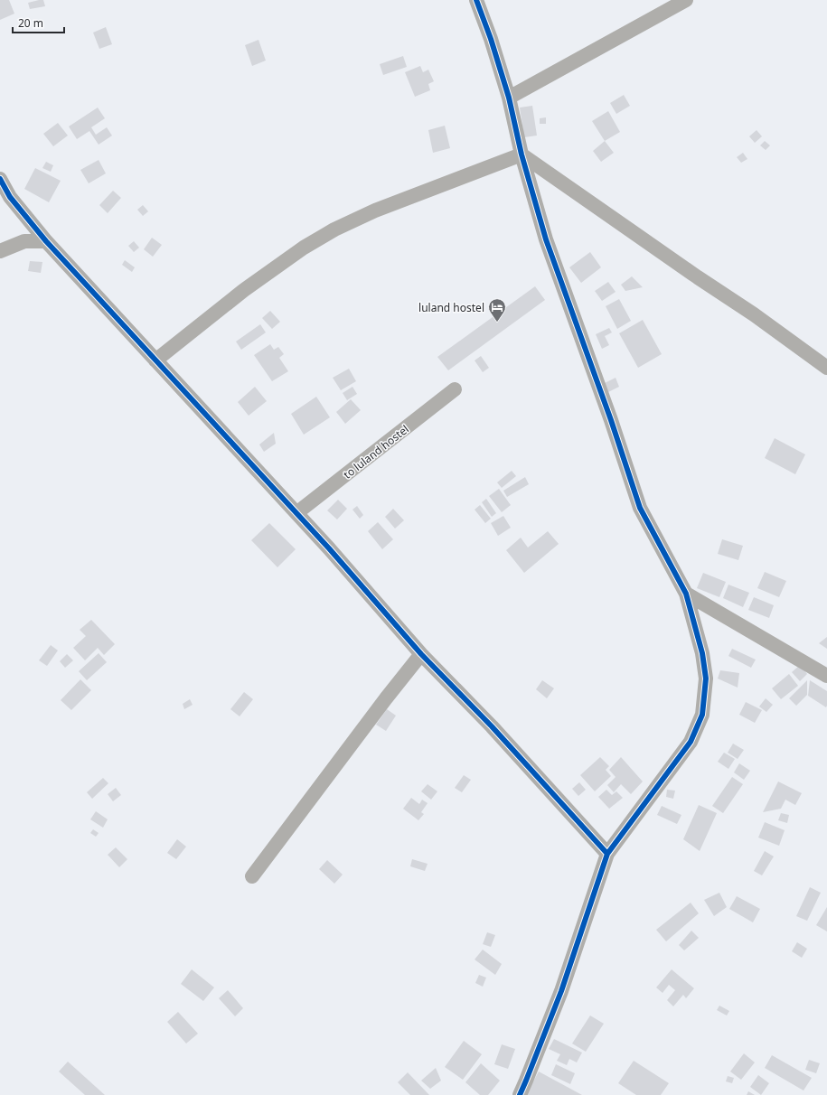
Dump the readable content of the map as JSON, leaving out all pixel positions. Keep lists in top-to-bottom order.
{
  "streets": {
    "street": ["to luland hostel"]
  },
  "places": {
    "hotel": ["luland hostel"]
  },
  "scale_bar": "20 m"
}
